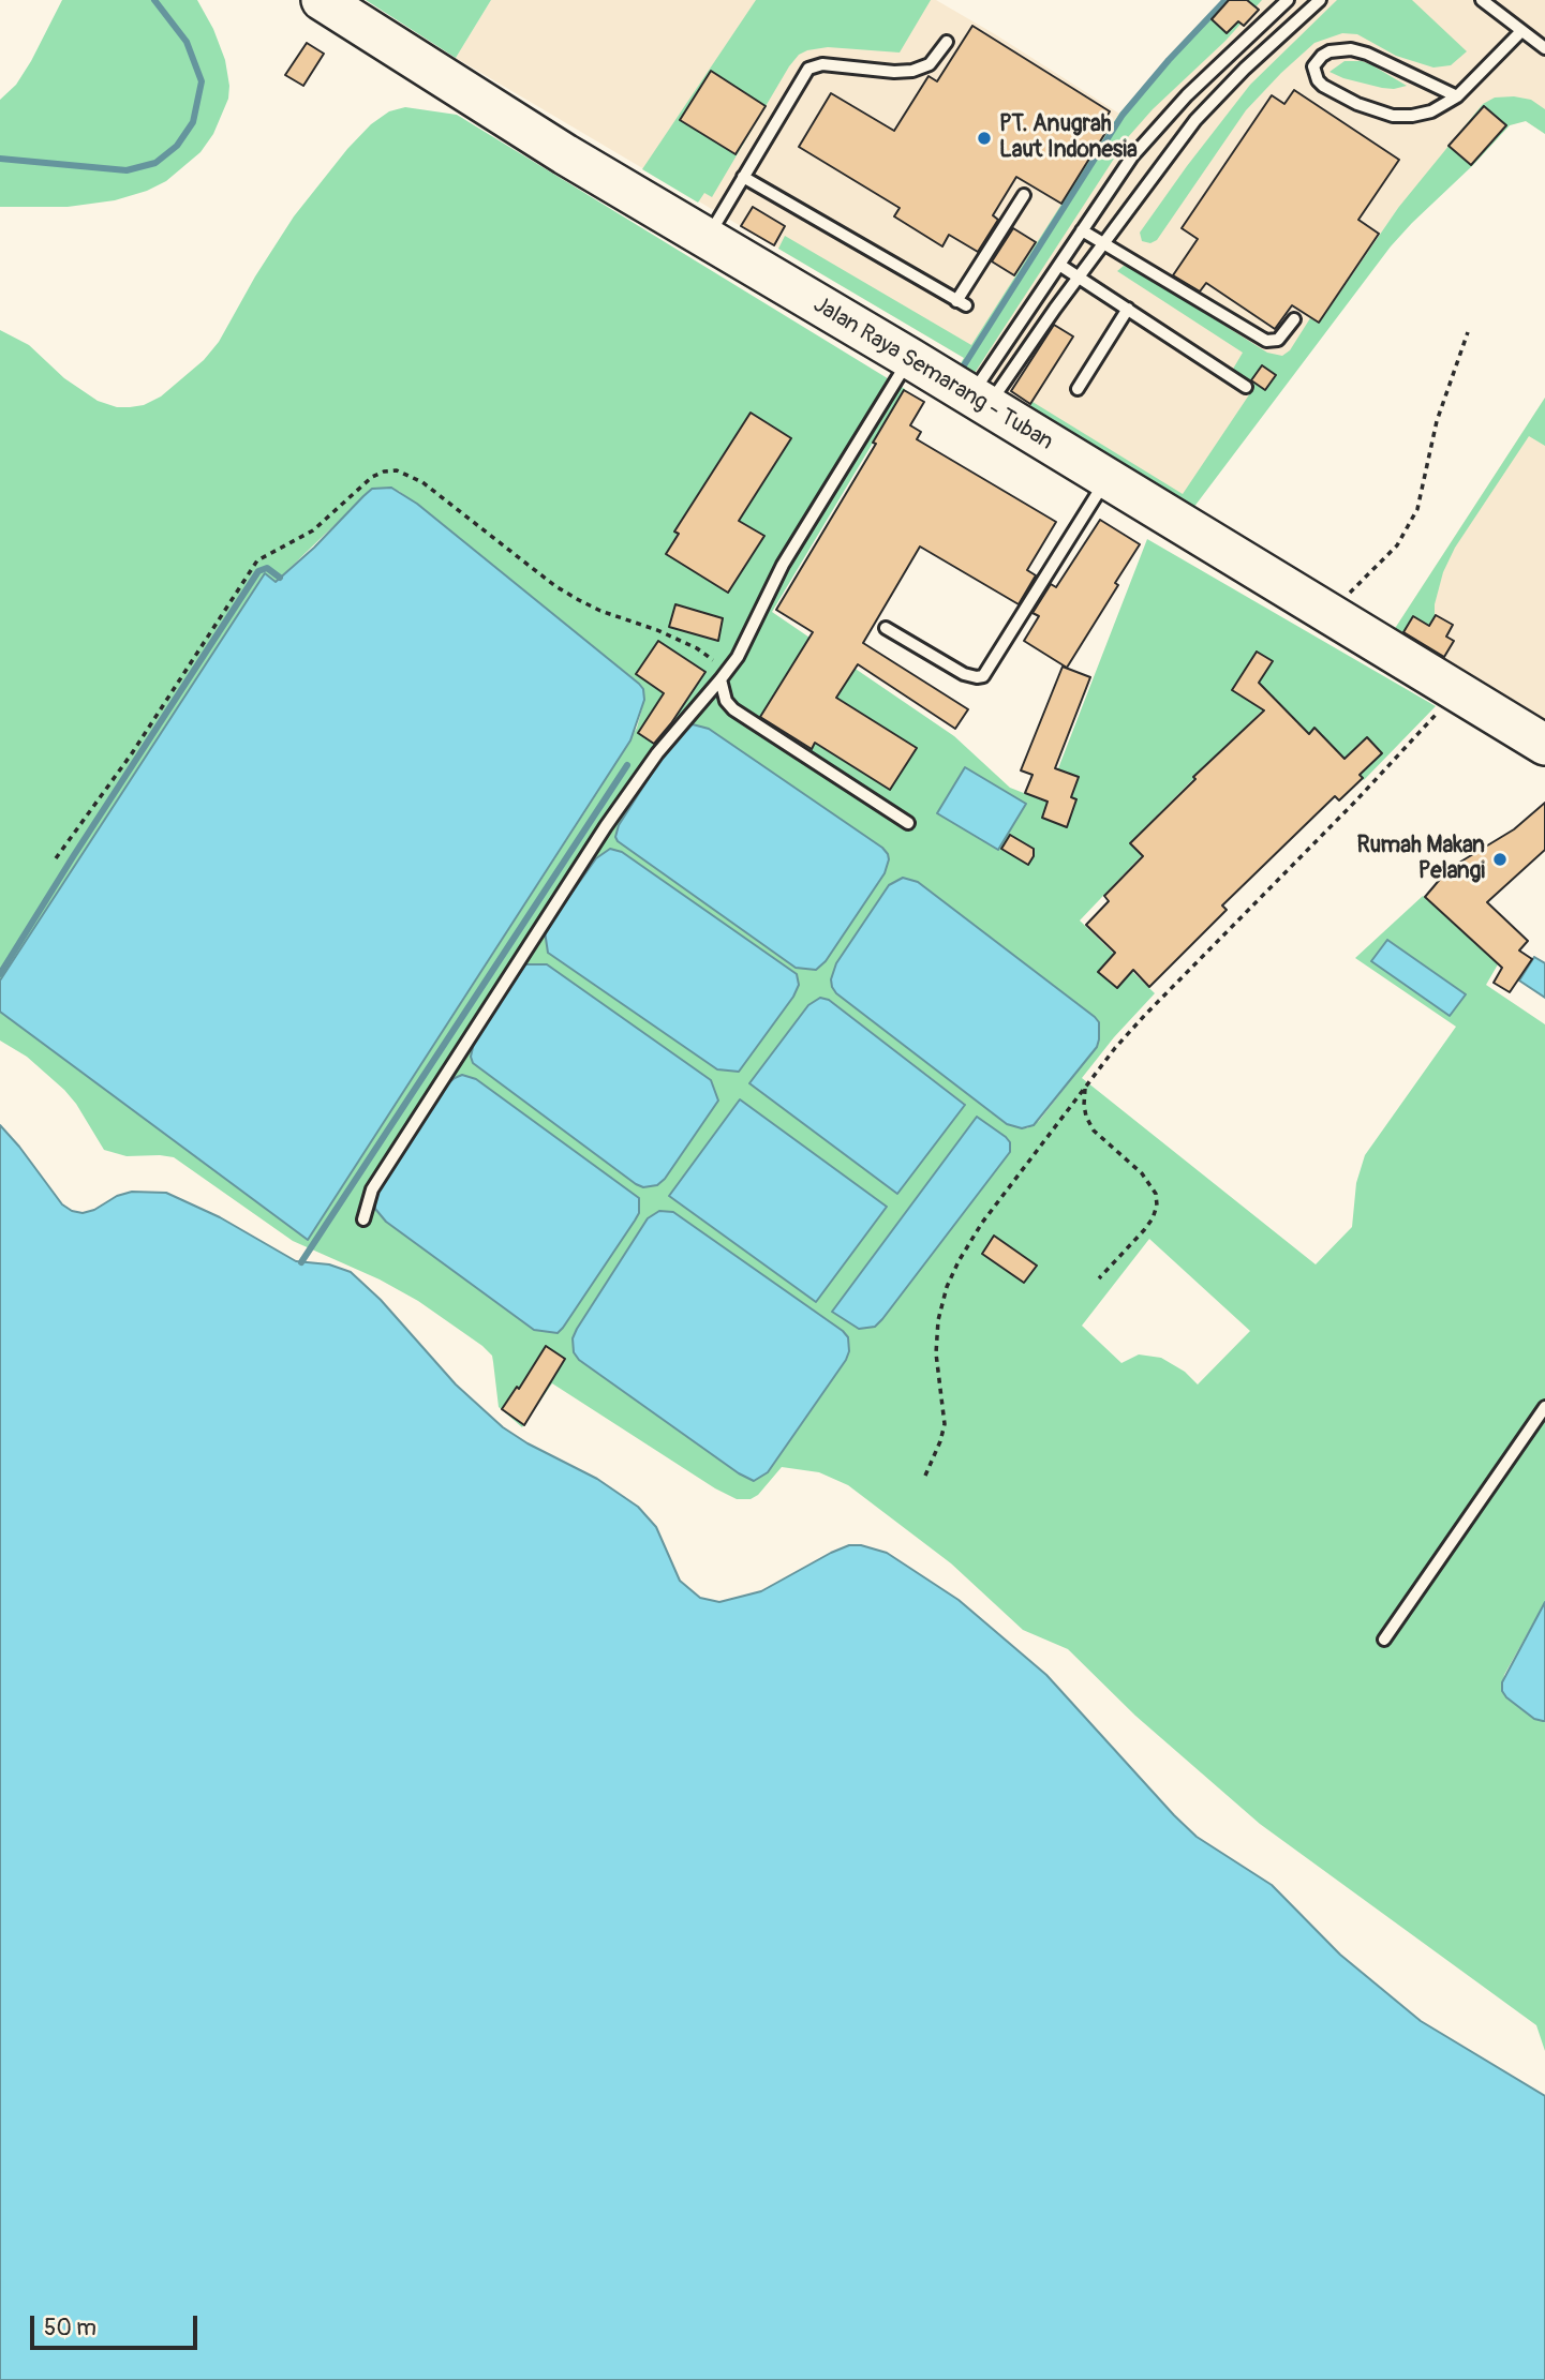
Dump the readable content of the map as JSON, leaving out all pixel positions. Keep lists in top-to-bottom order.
{
  "streets": {
    "highway": ["Jalan Raya Semarang - Tuban"]
  },
  "places": ["PT. Anugrah Laut Indonesia", "Rumah Makan Pelangi"],
  "scale_bar": "50 m"
}
